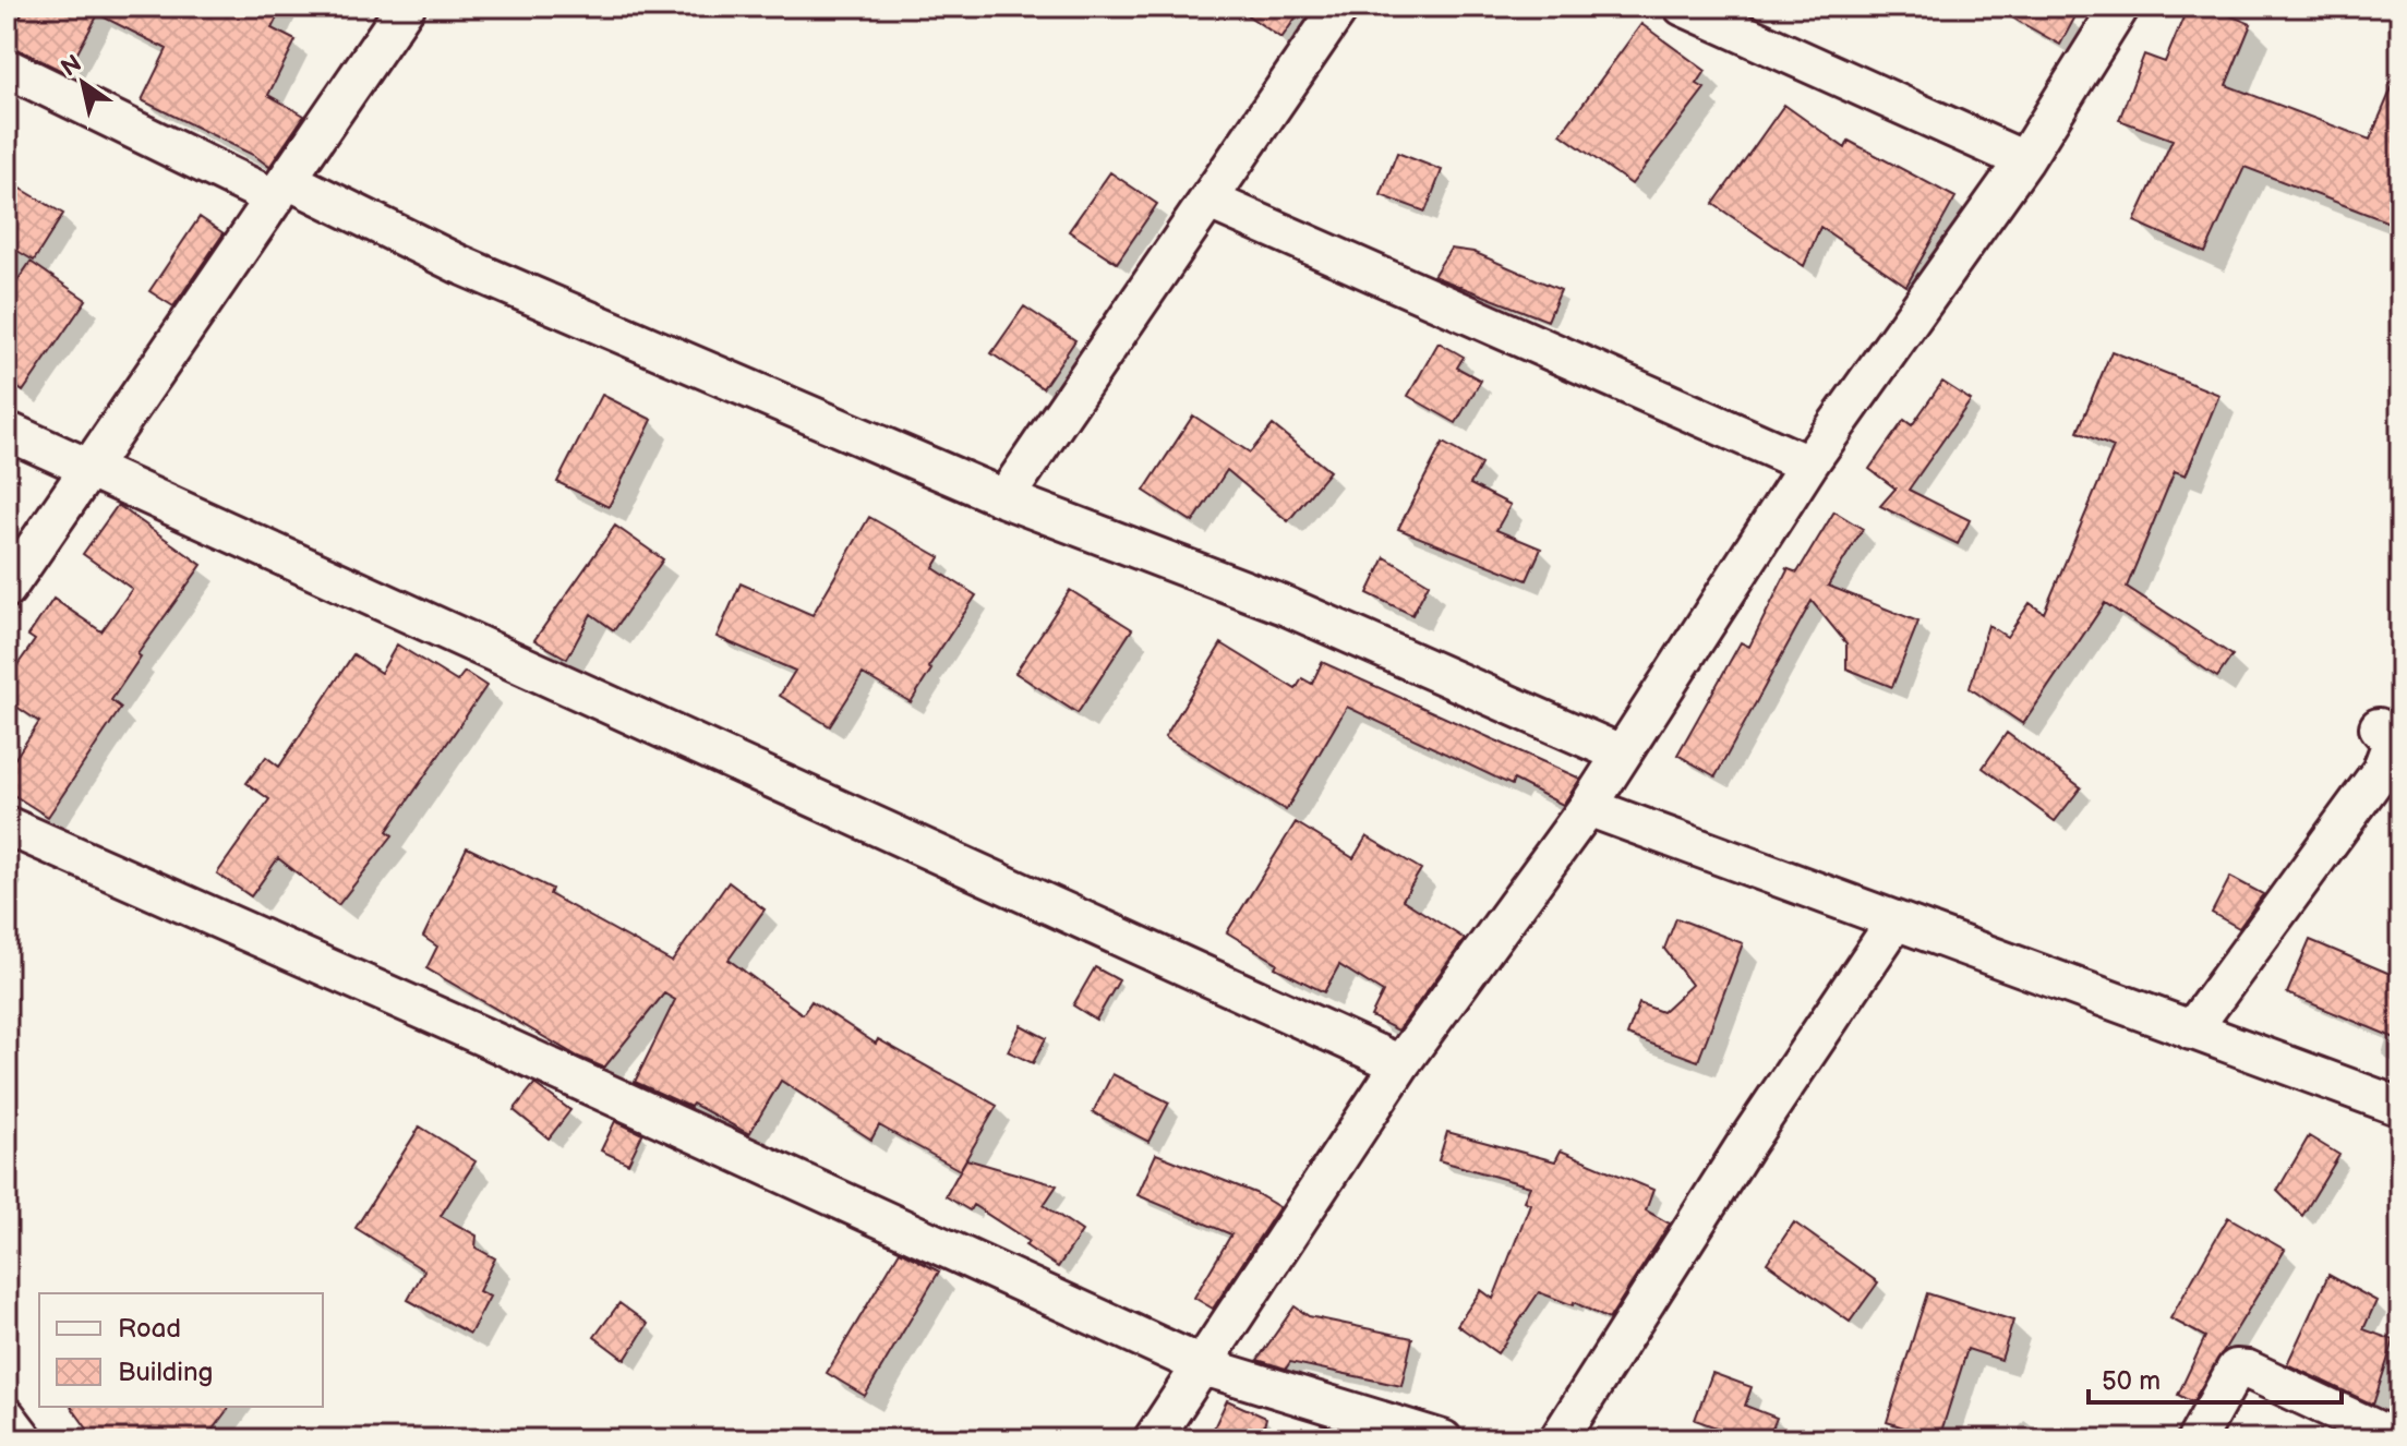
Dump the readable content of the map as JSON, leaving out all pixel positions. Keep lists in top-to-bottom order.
{
  "legend": ["Road", "Building"],
  "scale_bar": "50 m",
  "north": "top left"
}
